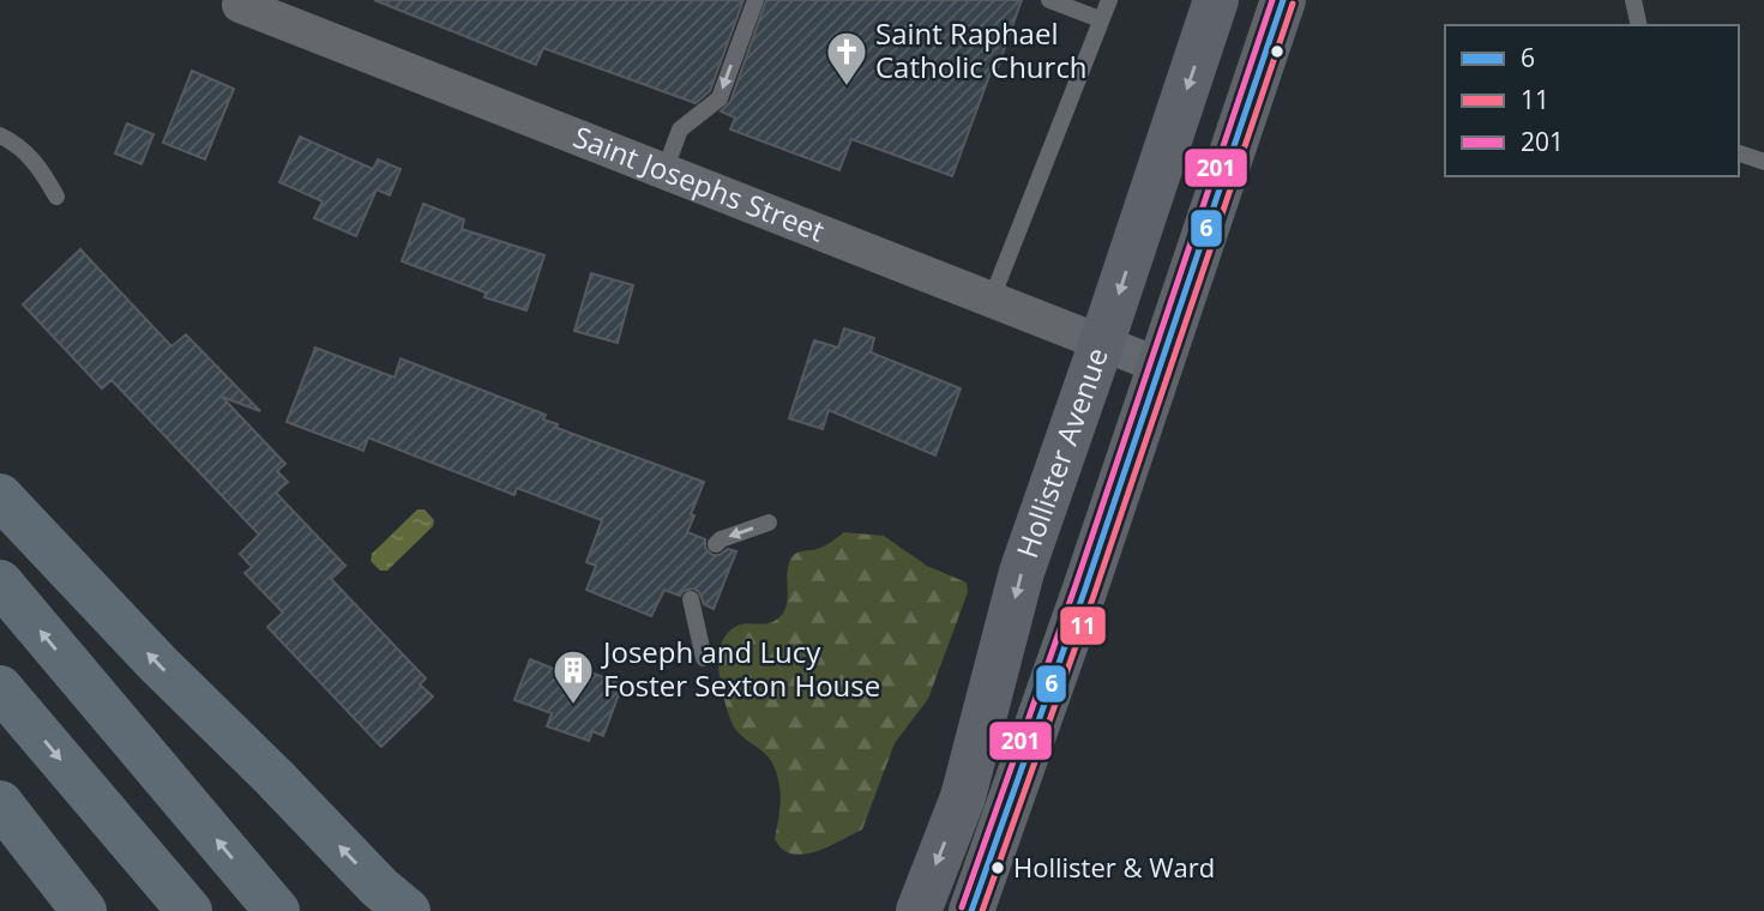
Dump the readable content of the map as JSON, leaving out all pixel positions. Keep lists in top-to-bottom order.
{
  "streets": {
    "main road": ["Hollister Avenue"],
    "street": ["Saint Josephs Street"]
  },
  "crossings": [
    ["Saint Josephs Street", "Hollister Avenue"]
  ],
  "places": {
    "church": ["Saint Raphael Catholic Church"],
    "building": ["Joseph and Lucy Foster Sexton House"],
    "other": ["Hollister & Ward"]
  },
  "lines": ["transit line 6", "transit line 201", "transit line 11"],
  "legend": ["6", "11", "201"]
}
